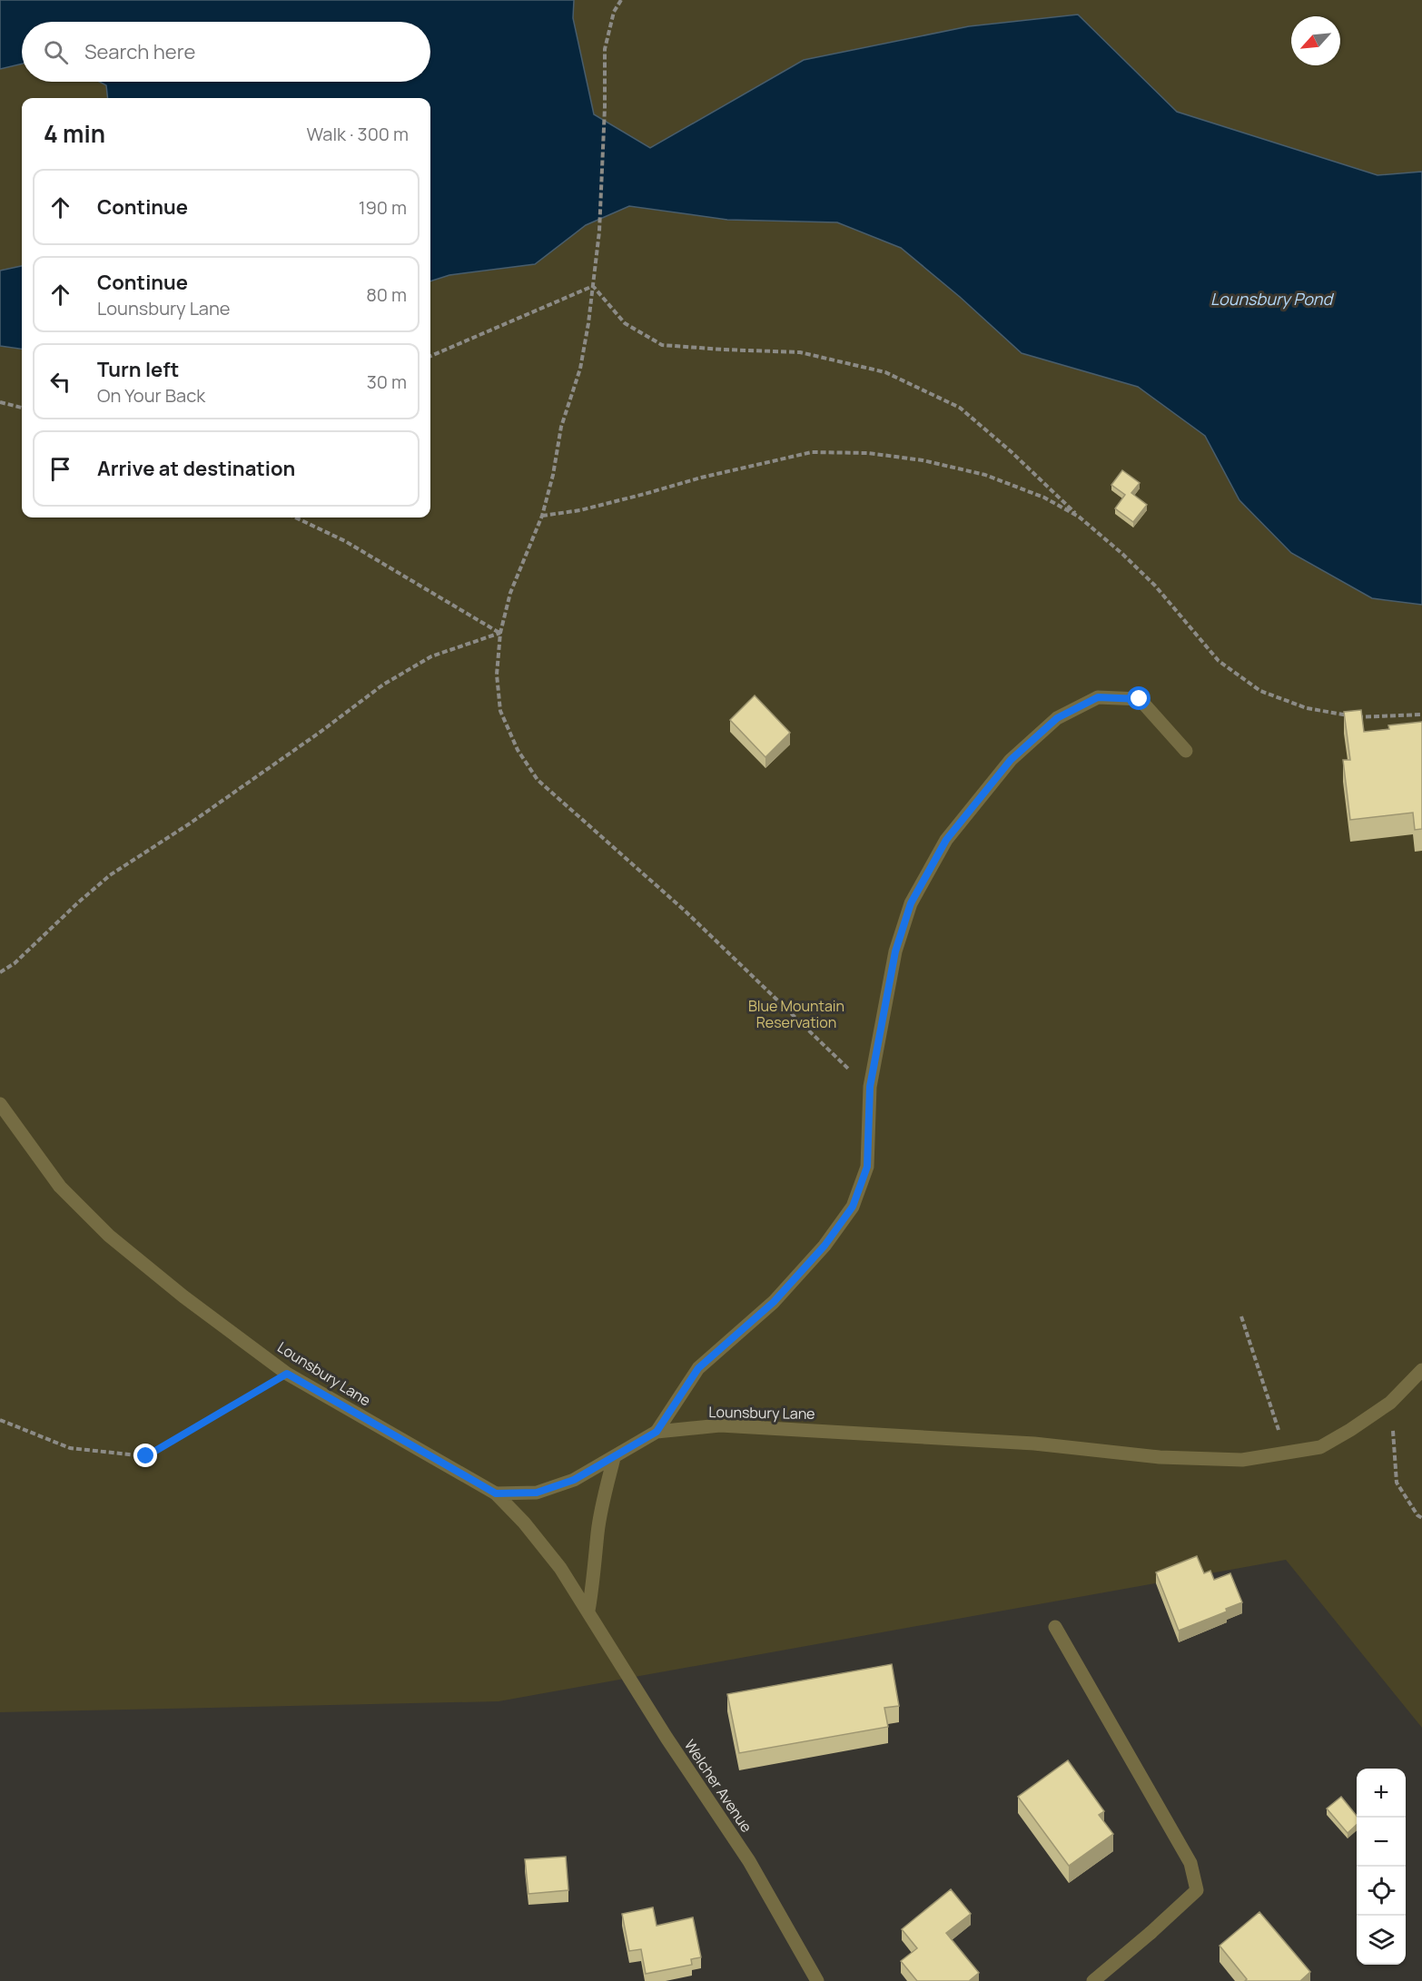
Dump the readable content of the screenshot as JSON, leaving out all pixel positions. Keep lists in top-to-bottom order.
{
  "streets": {
    "street": ["Lounsbury Lane", "Welcher Avenue"]
  },
  "crossings": [
    ["Lounsbury Lane", "Welcher Avenue"]
  ],
  "water": ["Lounsbury Pond"],
  "parks": ["Blue Mountain Reservation"],
  "north": "bottom left",
  "page": {
    "search": "Search here",
    "heading": ["4 min", "Walk · 300 m"],
    "list": [
      ["Continue", "190 m"],
      ["Continue", "Lounsbury Lane", "80 m"],
      ["Turn left", "On Your Back", "30 m"],
      "Arrive at destination"
    ],
    "map_buttons": ["+", "−"]
  }
}
